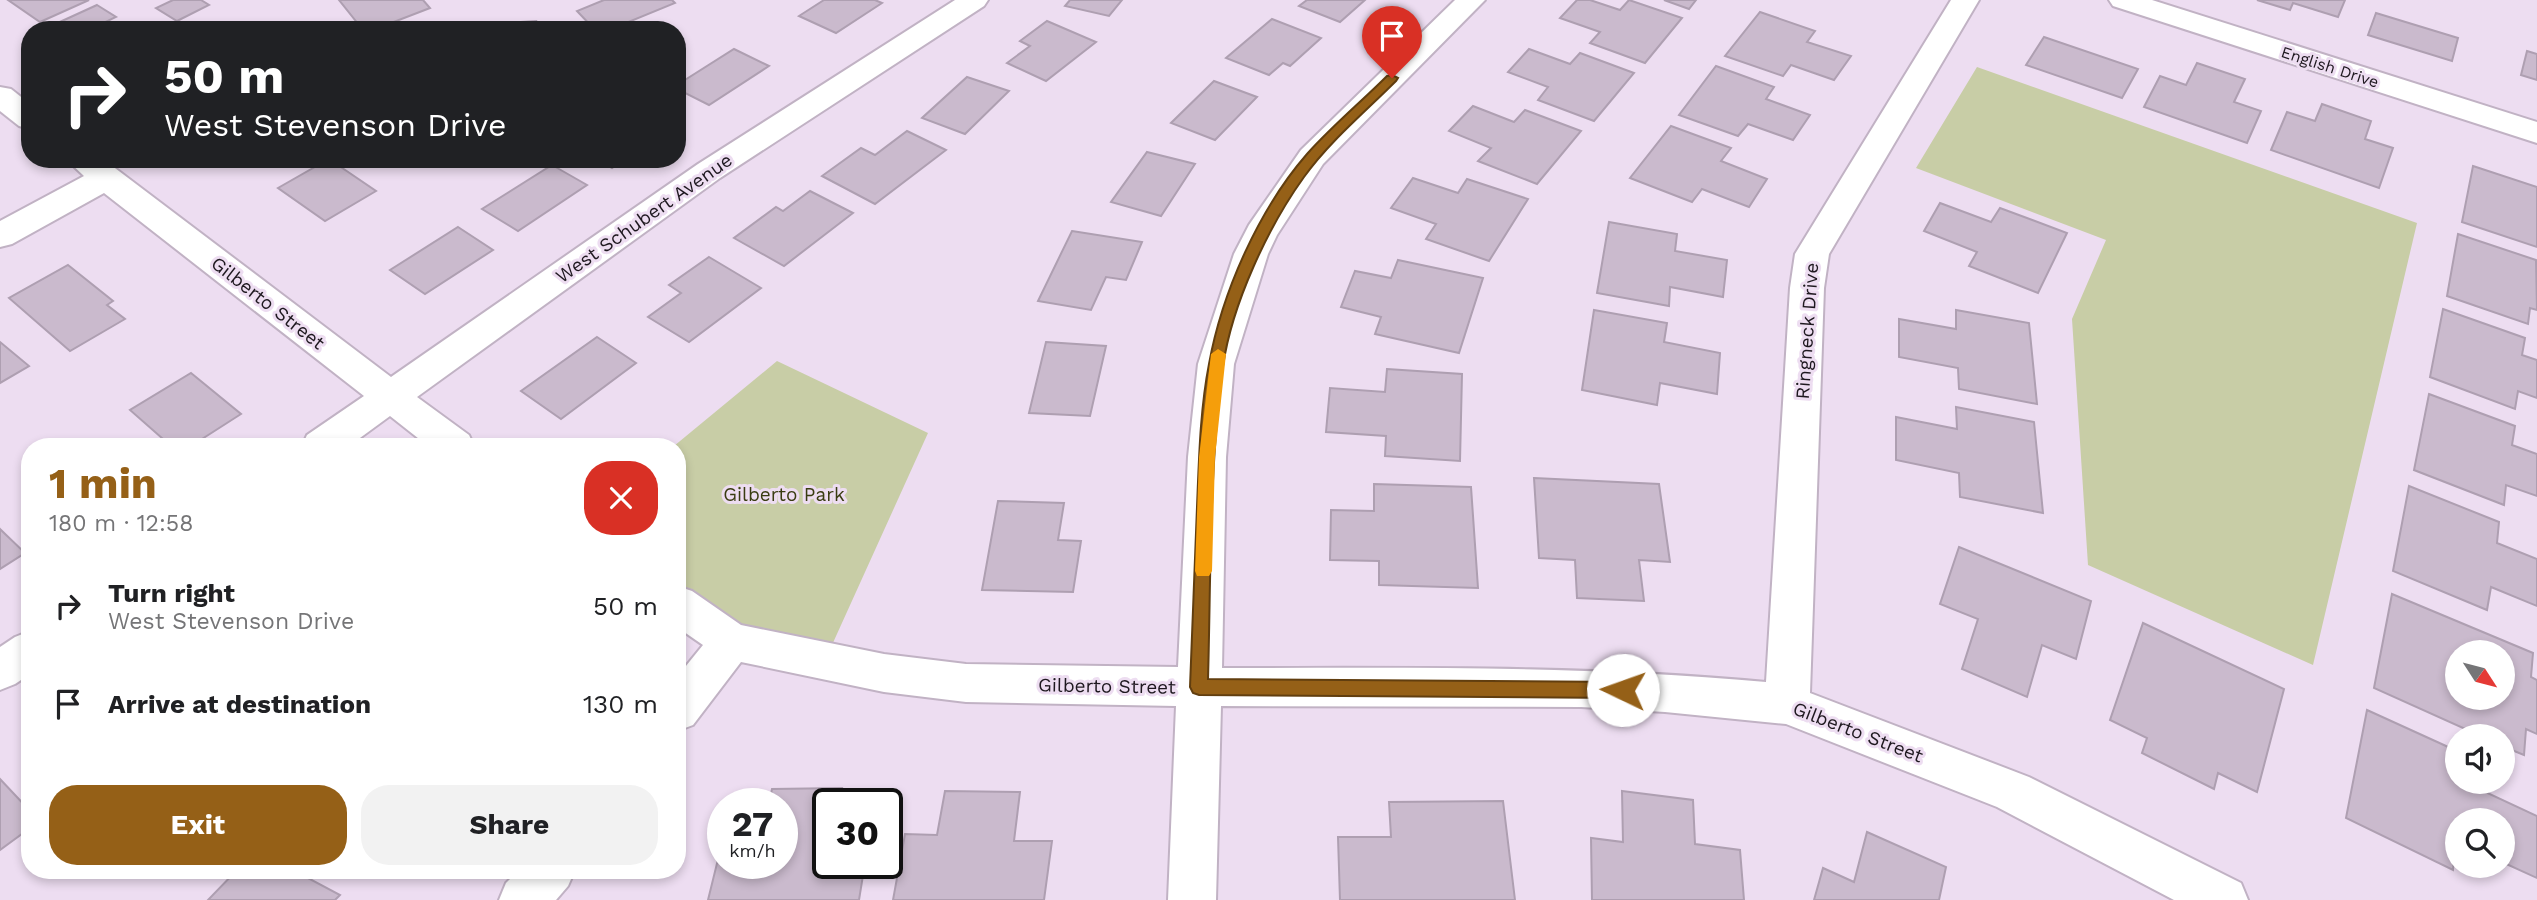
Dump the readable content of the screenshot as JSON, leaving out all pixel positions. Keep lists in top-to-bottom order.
{
  "streets": {
    "street": [
      "English Drive",
      "West Schubert Avenue",
      "Gilberto Street",
      "Ringneck Drive"
    ]
  },
  "crossings": [
    ["West Schubert Avenue", "Gilberto Street"],
    ["Gilberto Street", "Ringneck Drive"]
  ],
  "parks": ["Gilberto Park"],
  "north": "bottom right",
  "page": {
    "turn": ["50 m", "West Stevenson Drive"],
    "heading": ["1 min", "180 m · 12:58"],
    "list": [
      {
        "name": "Turn right",
        "note": "West Stevenson Drive",
        "value": "50 m"
      },
      {
        "name": "Arrive at destination",
        "value": "130 m"
      }
    ],
    "buttons": ["Exit", "Share"],
    "speed": "27 km/h",
    "limit": "30"
  }
}
